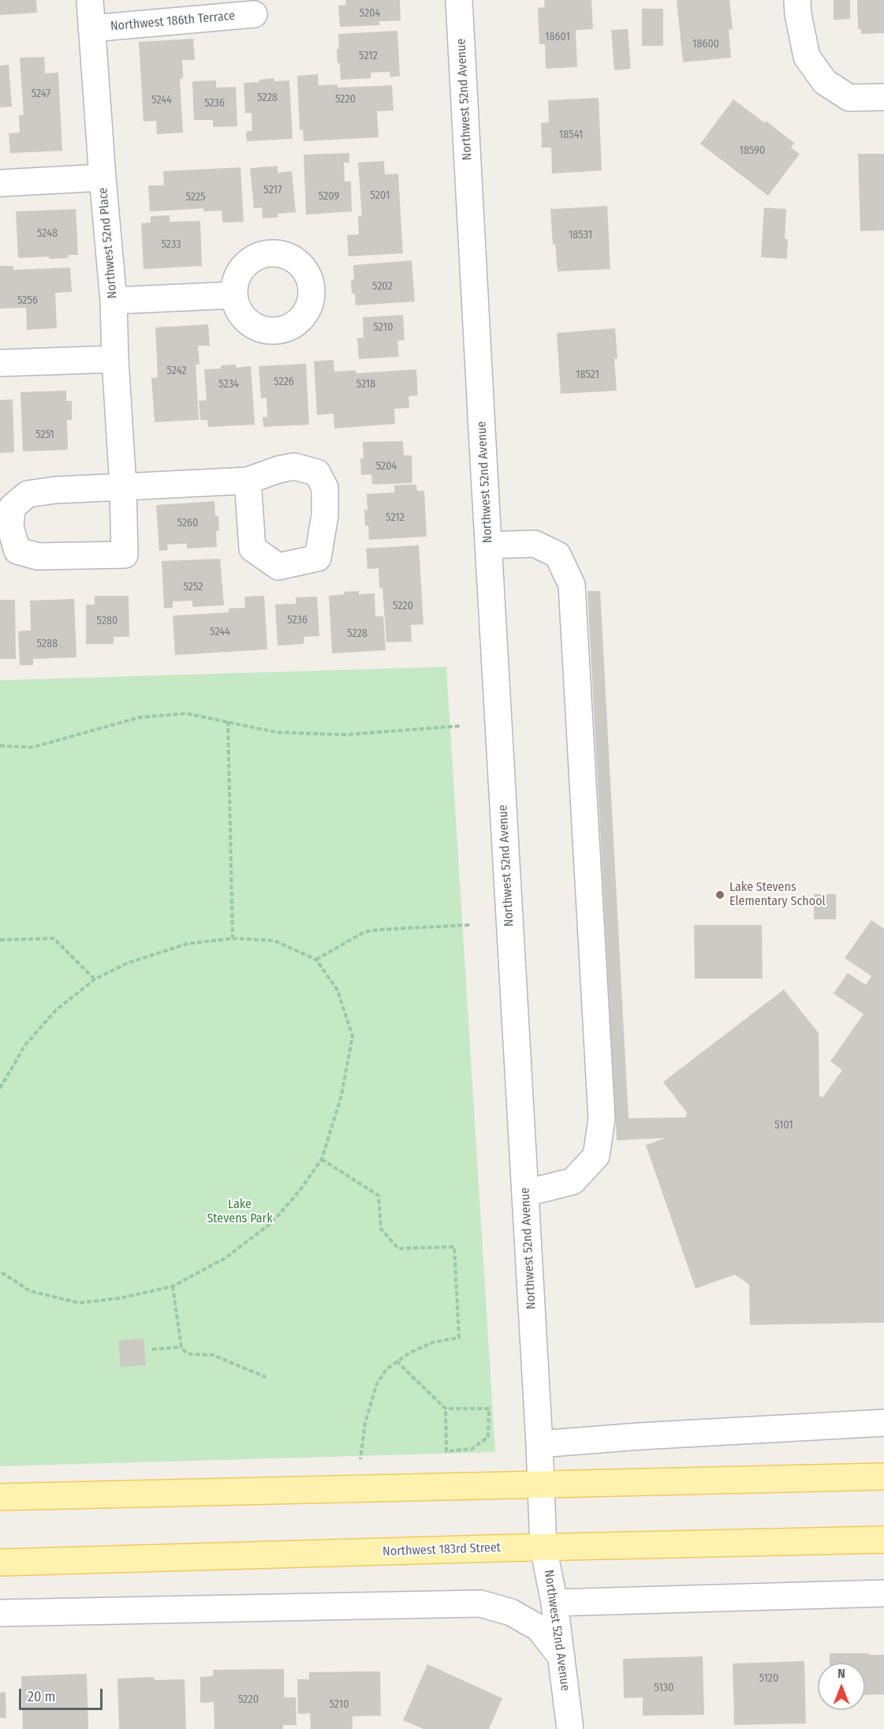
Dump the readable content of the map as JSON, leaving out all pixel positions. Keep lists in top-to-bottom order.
{
  "streets": {
    "main road": ["Northwest 183rd Street"],
    "street": ["Northwest 186th Terrace", "Northwest 52nd Avenue", "Northwest 52nd Place"]
  },
  "crossings": [
    ["Northwest 186th Terrace", "Northwest 52nd Place"],
    ["Northwest 52nd Avenue", "Northwest 183rd Street"]
  ],
  "parks": ["Lake Stevens Park"],
  "places": ["Lake Stevens Elementary School"],
  "house_numbers": [
    "5204",
    "18601",
    "18600",
    "5212",
    "5247",
    "5228",
    "5220",
    "5244",
    "5236",
    "18541",
    "18590",
    "5217",
    "5201",
    "5209",
    "5225",
    "5248",
    "18531",
    "5233",
    "5202",
    "5256",
    "5210",
    "5242",
    "18521",
    "5226",
    "5234",
    "5218",
    "5251",
    "5204",
    "5212",
    "5260",
    "5252",
    "5220",
    "5236",
    "5280",
    "5244",
    "5228",
    "5288",
    "5101",
    "5120",
    "5130",
    "5220",
    "5210"
  ],
  "scale_bar": "20 m",
  "north": "top"
}
